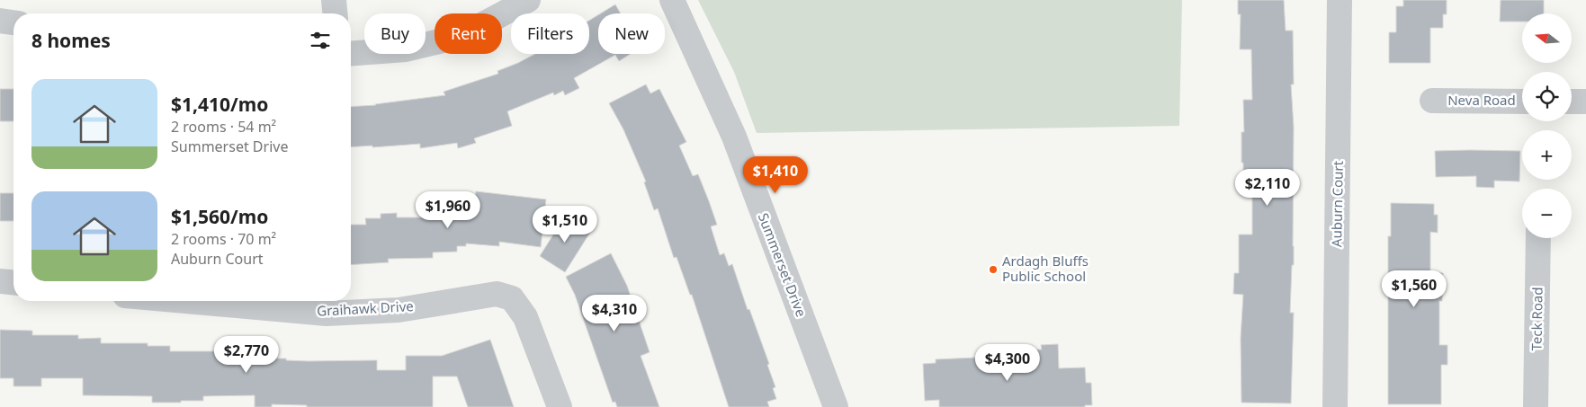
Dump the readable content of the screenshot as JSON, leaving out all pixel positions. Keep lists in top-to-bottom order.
{
  "streets": {
    "street": [
      "Neva Road",
      "Auburn Court",
      "Summerset Drive",
      "Graihawk Drive",
      "Teck Road"
    ]
  },
  "places": ["Ardagh Bluffs Public School"],
  "north": "left",
  "page": {
    "map_buttons": ["+", "−"],
    "chip": [
      "Buy",
      "Rent",
      "Filters",
      "New"
    ],
    "heading": "8 homes",
    "list": [
      {
        "name": "$1,410/mo",
        "note": "2 rooms · 54 m² · Summerset Drive"
      },
      {
        "name": "$1,560/mo",
        "note": "2 rooms · 70 m² · Auburn Court"
      }
    ],
    "price": [
      "$1,410",
      "$2,110",
      "$1,960",
      "$1,510",
      "$1,560",
      "$4,310",
      "$2,770",
      "$4,300"
    ]
  }
}
